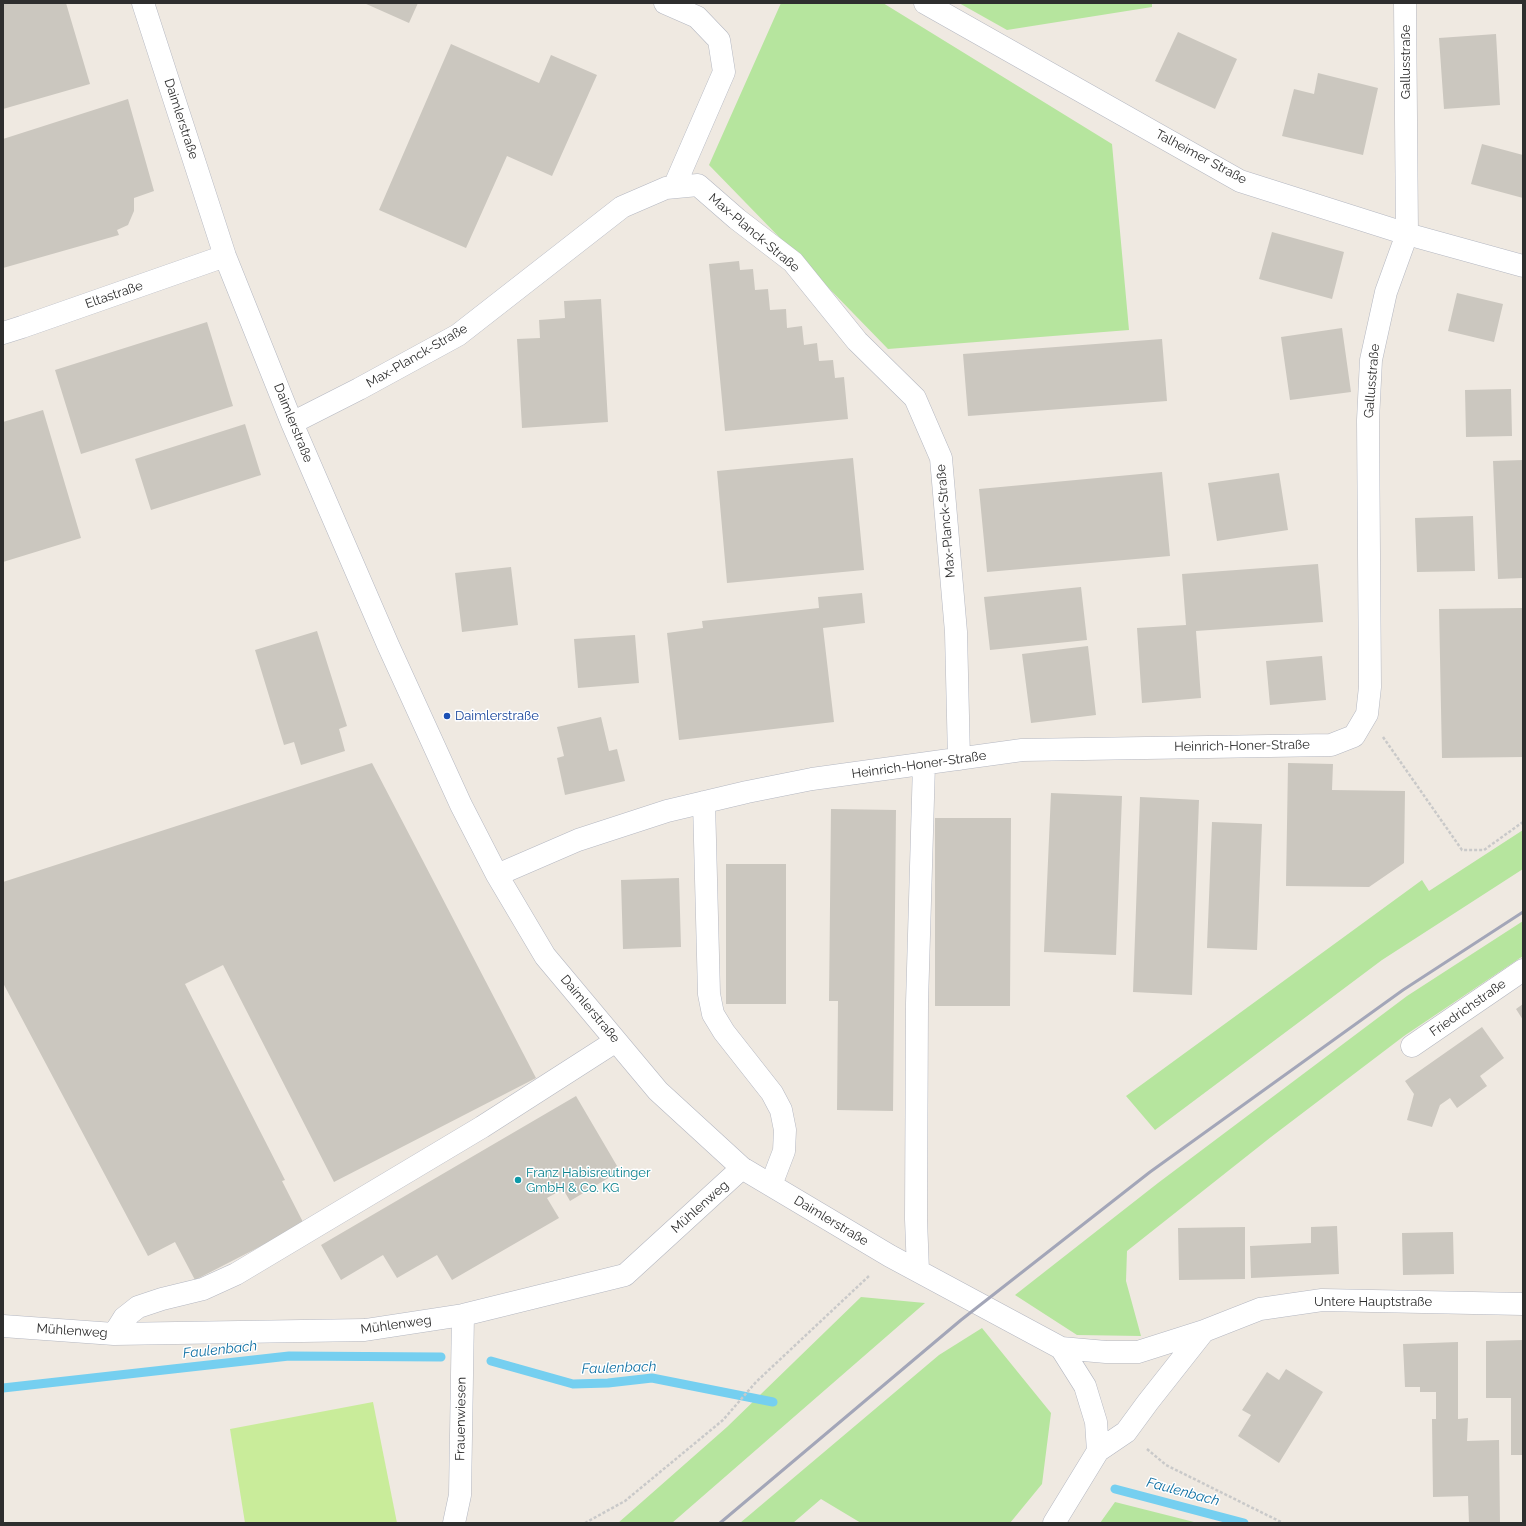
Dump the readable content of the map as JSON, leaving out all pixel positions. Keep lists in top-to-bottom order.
{
  "streets": {
    "street": [
      "Gallusstraße",
      "Daimlerstraße",
      "Talheimer Straße",
      "Max-Planck-Straße",
      "Eltastraße",
      "Heinrich-Honer-Straße",
      "Friedrichstraße",
      "Mühlenweg",
      "Untere Hauptstraße",
      "Frauenwiesen"
    ]
  },
  "crossings": [
    ["Gallusstraße", "Talheimer Straße"],
    ["Gallusstraße", "Heinrich-Honer-Straße"],
    ["Daimlerstraße", "Max-Planck-Straße"],
    ["Daimlerstraße", "Eltastraße"],
    ["Daimlerstraße", "Heinrich-Honer-Straße"],
    ["Daimlerstraße", "Mühlenweg"],
    ["Daimlerstraße", "Untere Hauptstraße"],
    ["Max-Planck-Straße", "Heinrich-Honer-Straße"],
    ["Mühlenweg", "Frauenwiesen"]
  ],
  "water": ["Faulenbach"],
  "places": ["Daimlerstraße", "Franz Habisreutinger GmbH & Co. KG"]
}
